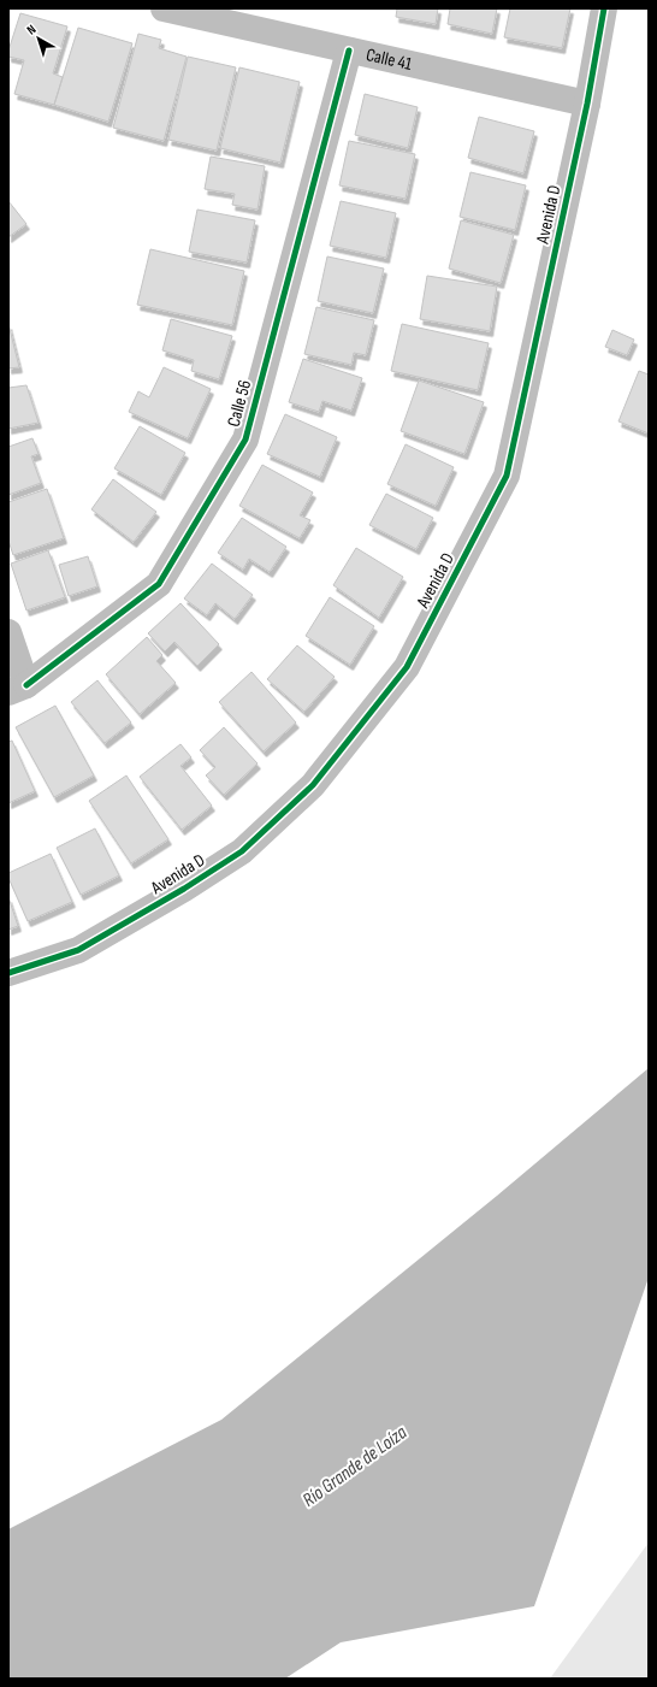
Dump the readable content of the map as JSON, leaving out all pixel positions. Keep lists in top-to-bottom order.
{
  "streets": {
    "street": ["Calle 41", "Avenida D", "Calle 56"]
  },
  "crossings": [
    ["Calle 41", "Avenida D"],
    ["Calle 41", "Calle 56"]
  ],
  "water": ["Río Grande de Loíza"],
  "north": "top left"
}
